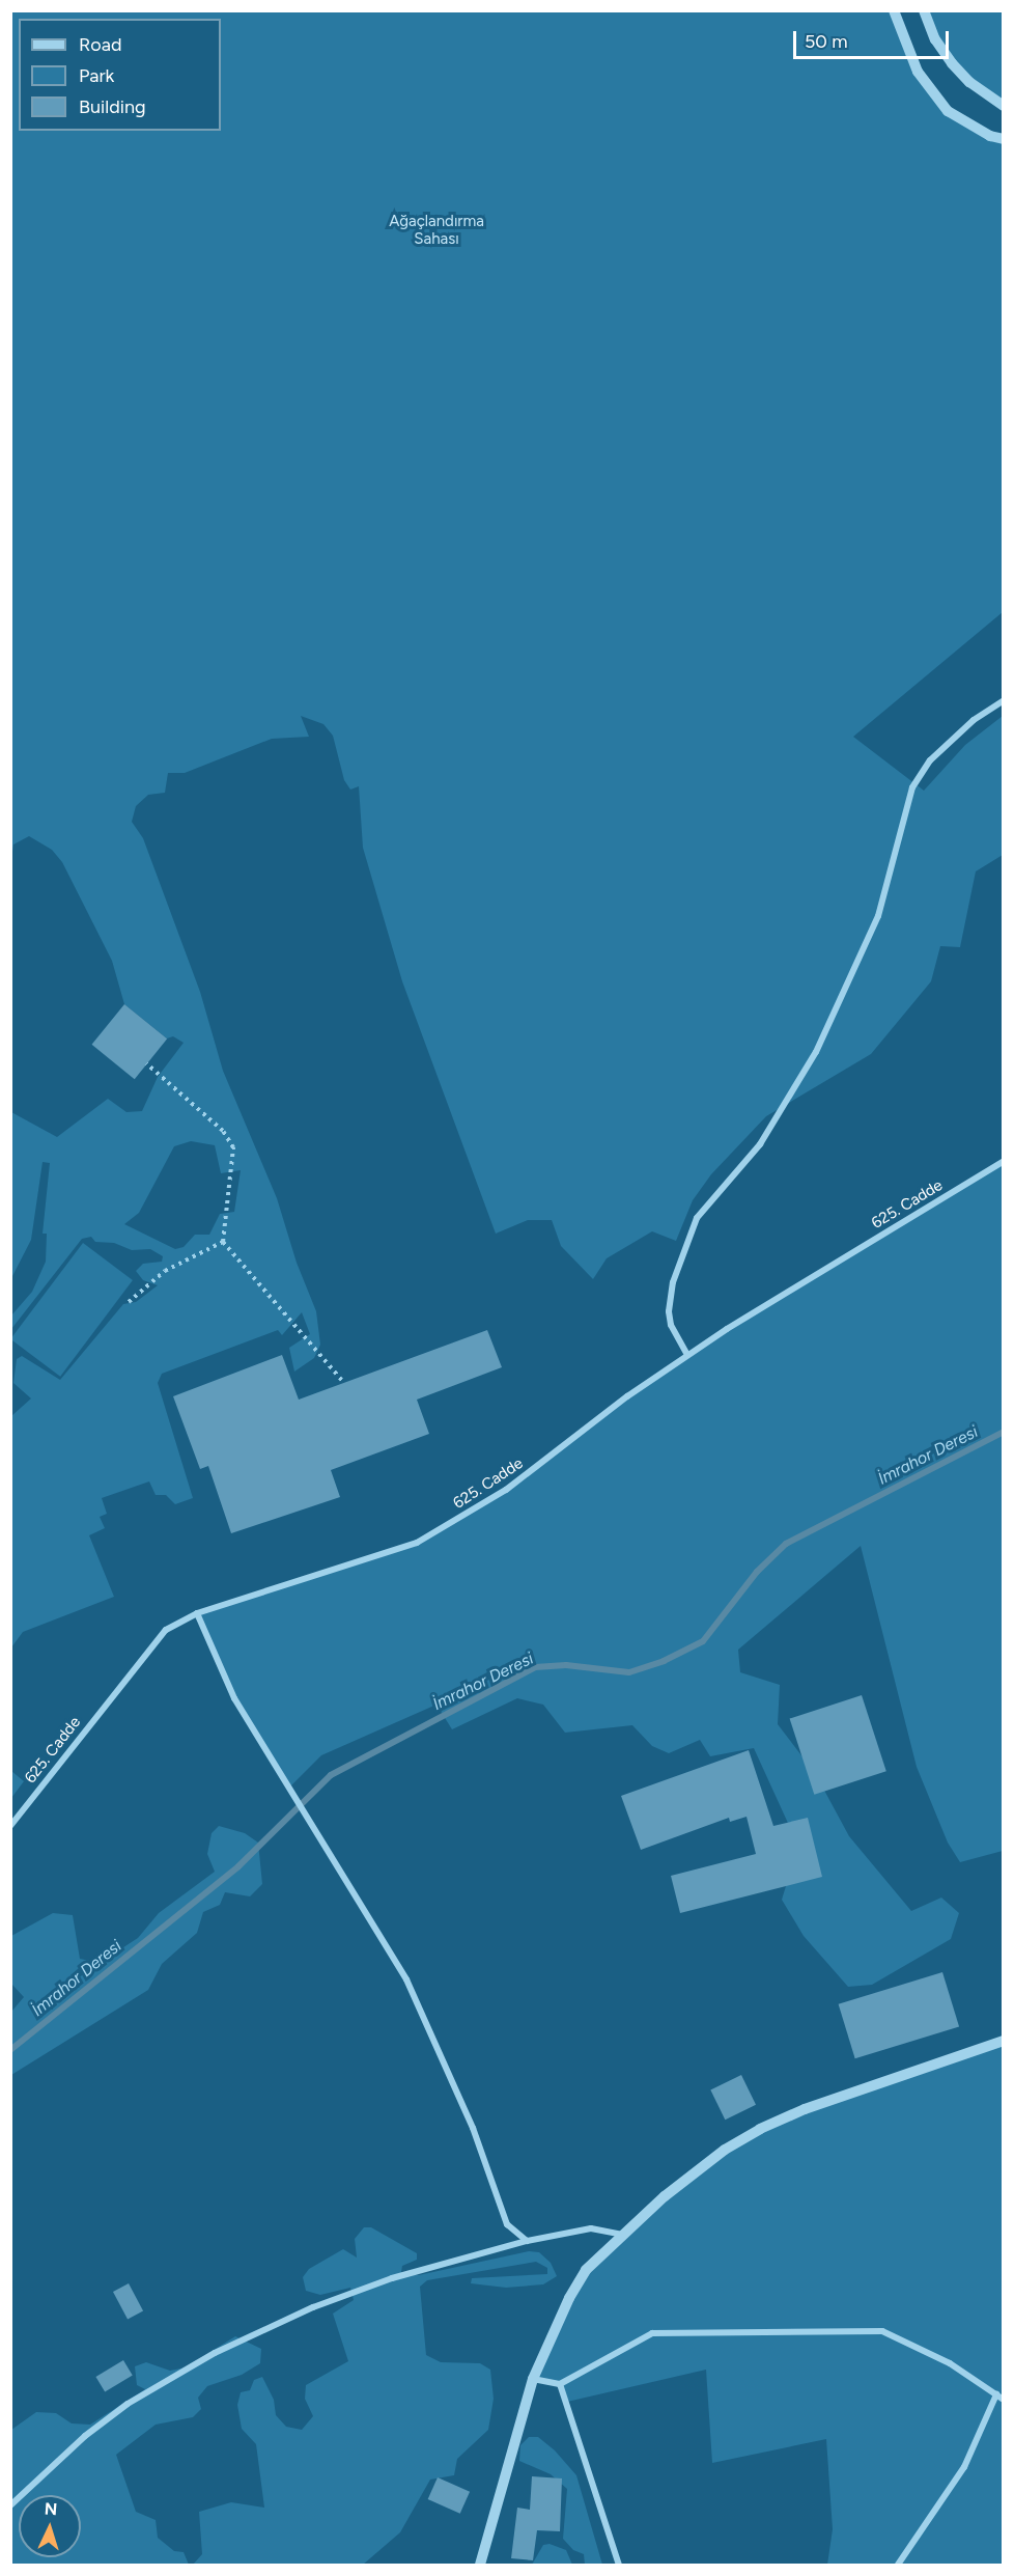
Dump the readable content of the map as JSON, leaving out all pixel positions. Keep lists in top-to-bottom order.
{
  "streets": {
    "street": ["625. Cadde"]
  },
  "water": ["İmrahor Deresi"],
  "parks": ["Ağaçlandırma Sahası"],
  "legend": ["Road", "Park", "Building"],
  "scale_bar": "50 m",
  "north": "top"
}
